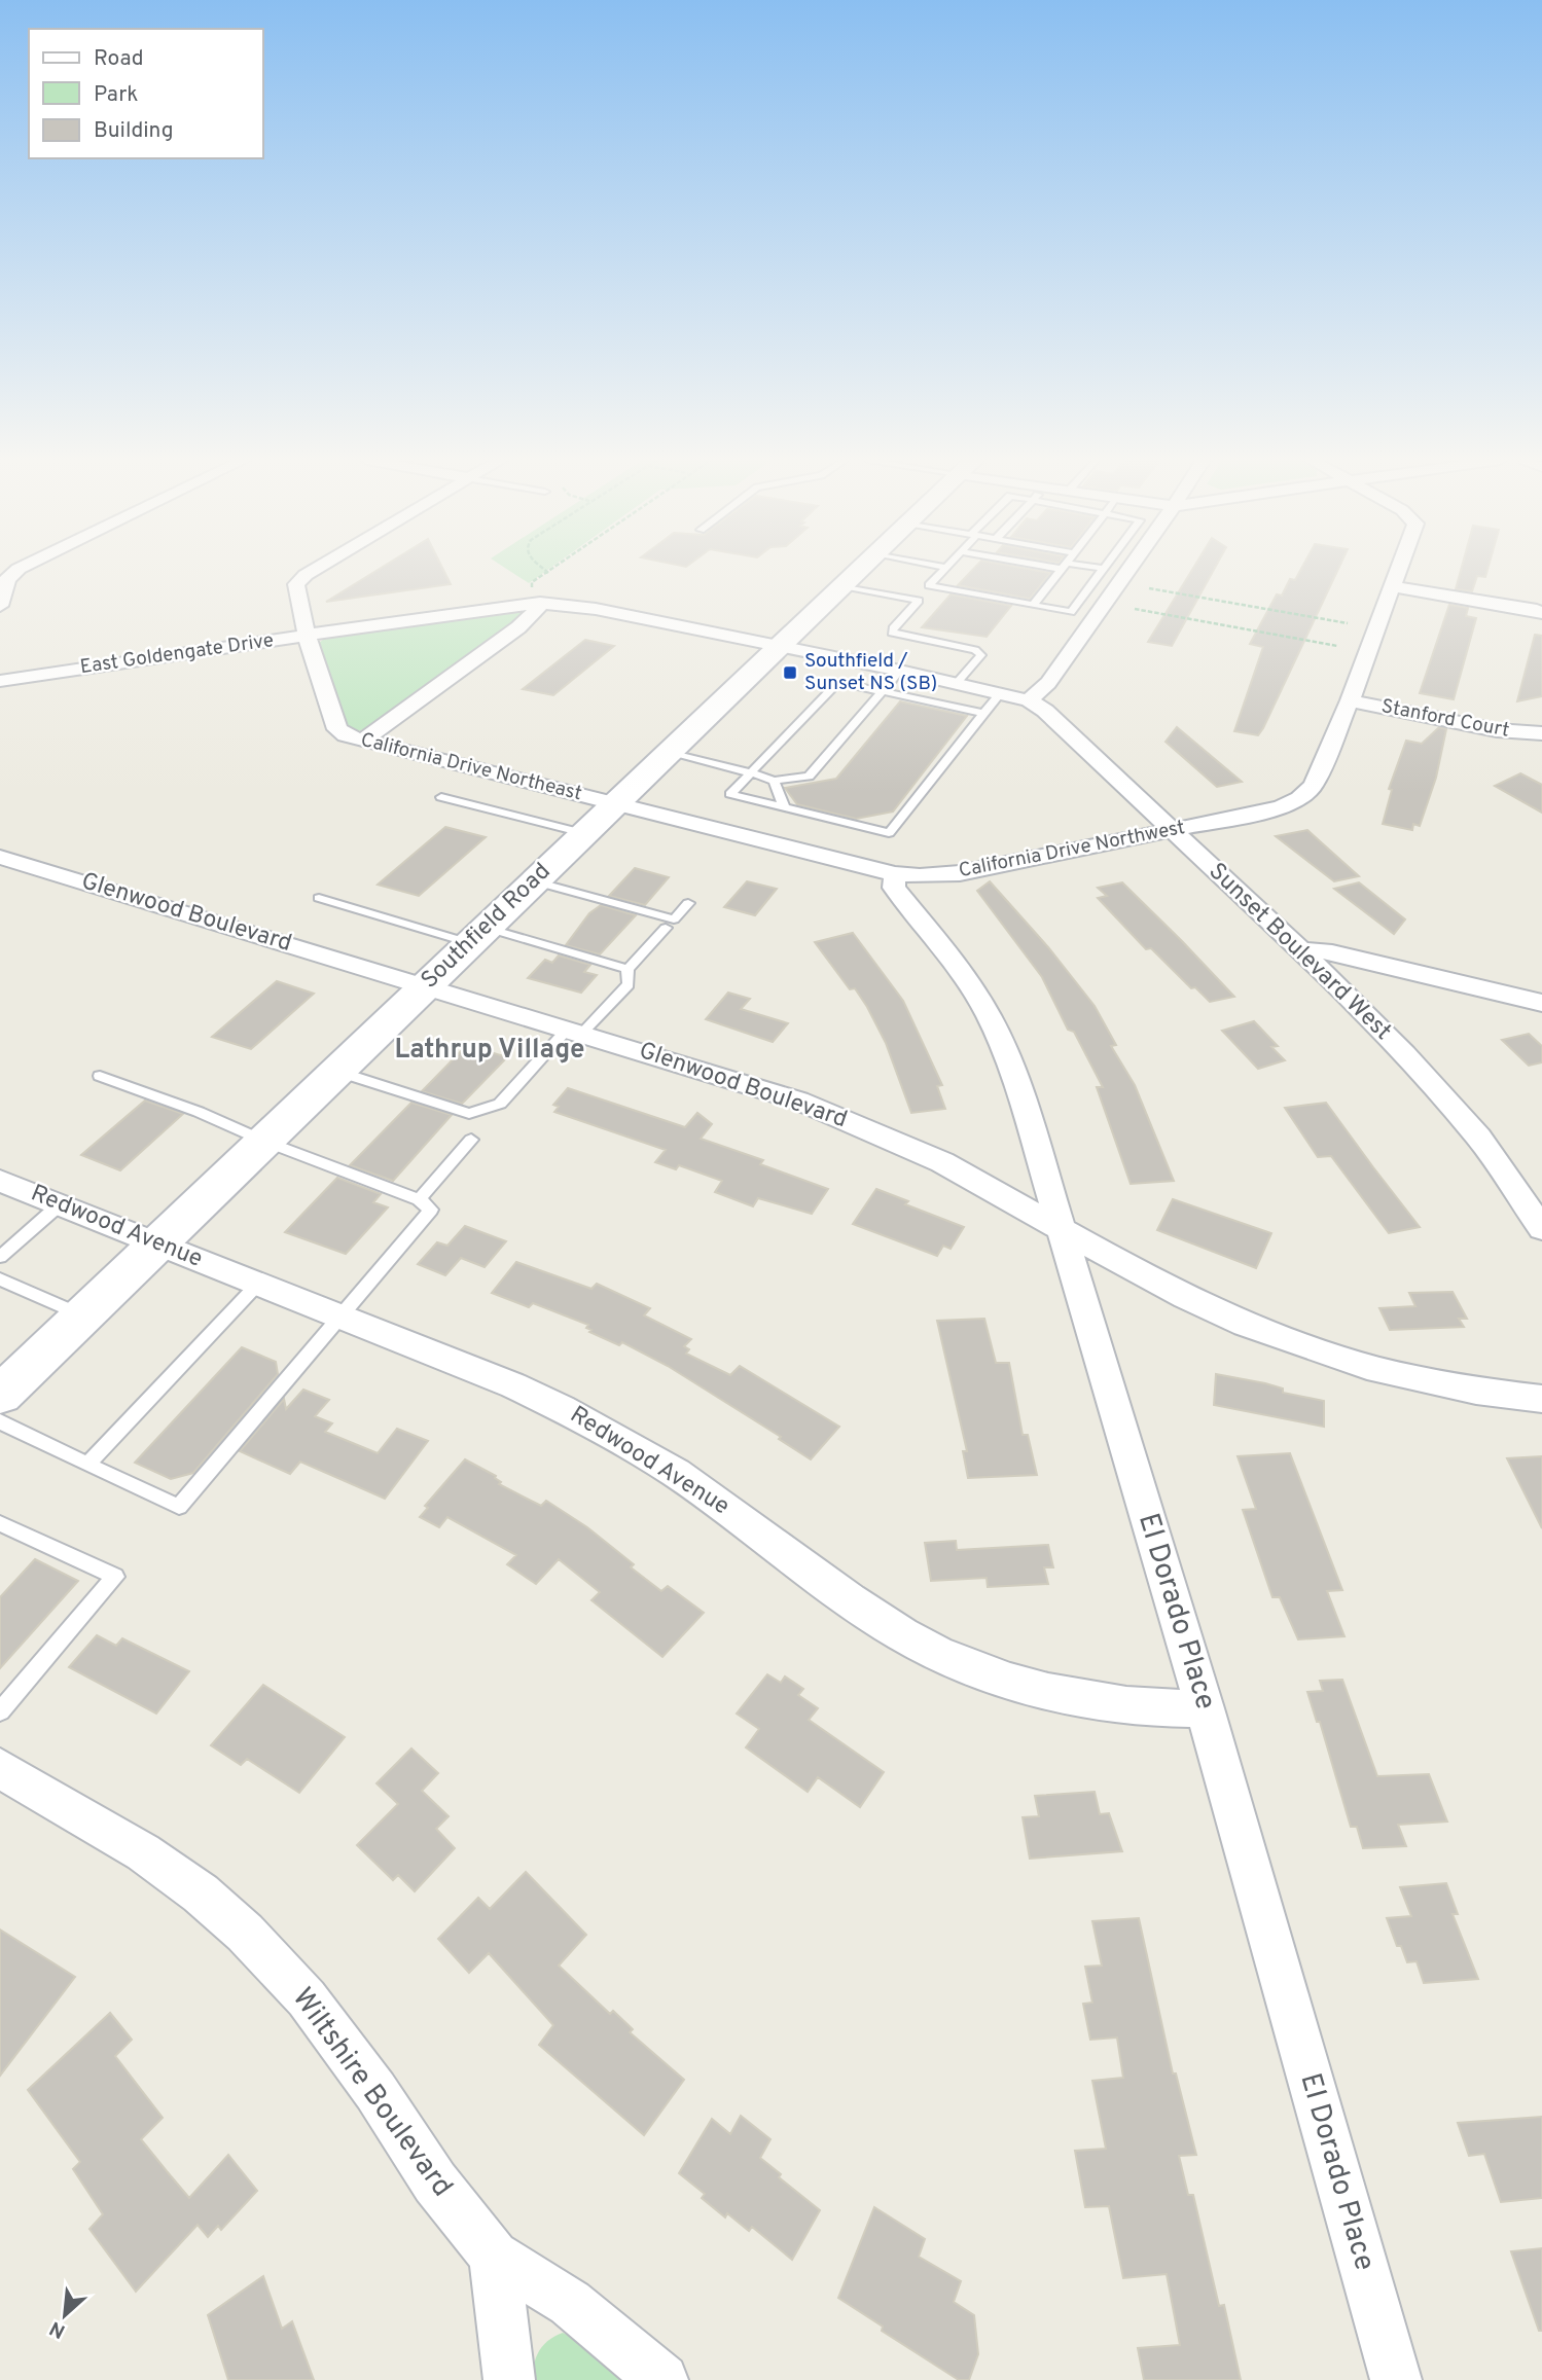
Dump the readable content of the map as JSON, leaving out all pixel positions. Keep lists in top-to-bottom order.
{
  "streets": {
    "main road": ["Southfield Road"],
    "street": [
      "East Goldengate Drive",
      "Stanford Court",
      "California Drive Northeast",
      "California Drive Northwest",
      "Glenwood Boulevard",
      "Sunset Boulevard West",
      "Redwood Avenue",
      "El Dorado Place",
      "Wiltshire Boulevard"
    ]
  },
  "crossings": [
    ["East Goldengate Drive", "California Drive Northeast"],
    ["East Goldengate Drive", "Southfield Road"],
    ["East Goldengate Drive", "Sunset Boulevard West"],
    ["Stanford Court", "California Drive Northwest"],
    ["California Drive Northeast", "California Drive Northwest"],
    ["California Drive Northeast", "Southfield Road"],
    ["California Drive Northwest", "Southfield Road"],
    ["California Drive Northwest", "Sunset Boulevard West"],
    ["California Drive Northwest", "El Dorado Place"],
    ["Glenwood Boulevard", "Southfield Road"],
    ["Glenwood Boulevard", "El Dorado Place"],
    ["Southfield Road", "Redwood Avenue"],
    ["Redwood Avenue", "El Dorado Place"]
  ],
  "districts": ["Lathrup Village"],
  "places": {
    "transit": ["Southfield / Sunset NS (SB)"]
  },
  "legend": ["Road", "Park", "Building"],
  "north": "bottom left"
}
